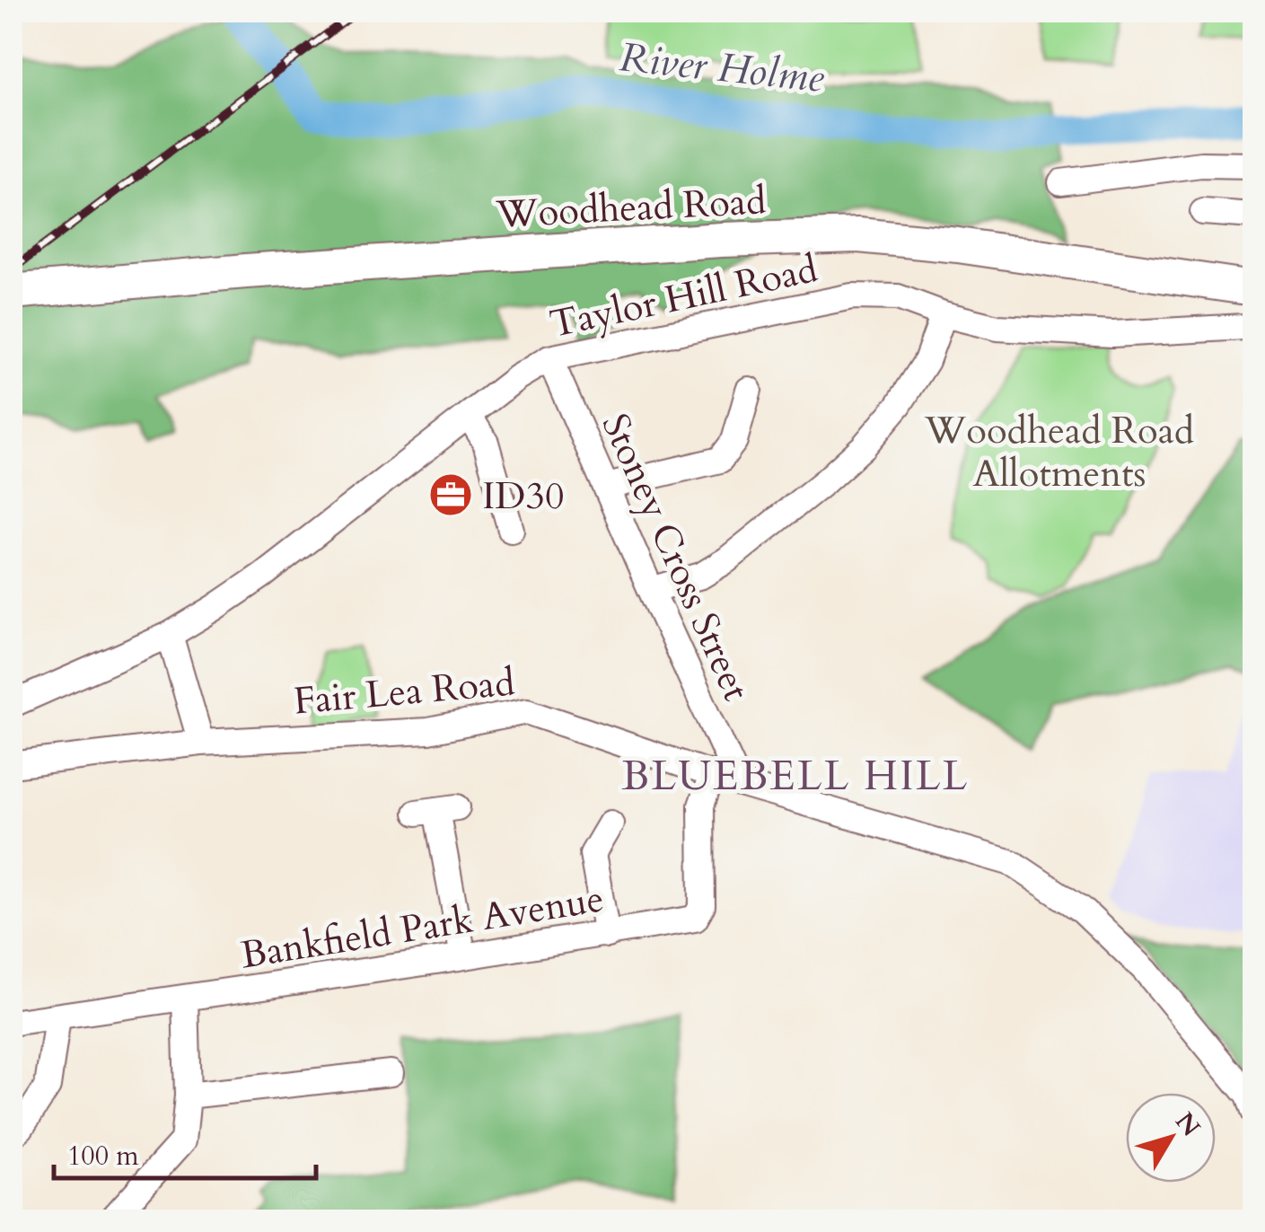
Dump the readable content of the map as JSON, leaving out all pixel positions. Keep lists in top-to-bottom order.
{
  "streets": {
    "main road": ["Woodhead Road"],
    "street": [
      "Taylor Hill Road",
      "Stoney Cross Street",
      "Fair Lea Road",
      "Bankfield Park Avenue"
    ]
  },
  "crossings": [
    ["Taylor Hill Road", "Stoney Cross Street"],
    ["Stoney Cross Street", "Fair Lea Road"],
    ["Fair Lea Road", "Bankfield Park Avenue"]
  ],
  "districts": ["BLUEBELL HILL"],
  "water": ["River Holme"],
  "parks": ["Woodhead Road Allotments"],
  "places": {
    "office": ["ID30"]
  },
  "scale_bar": "100 m",
  "north": "top right"
}
